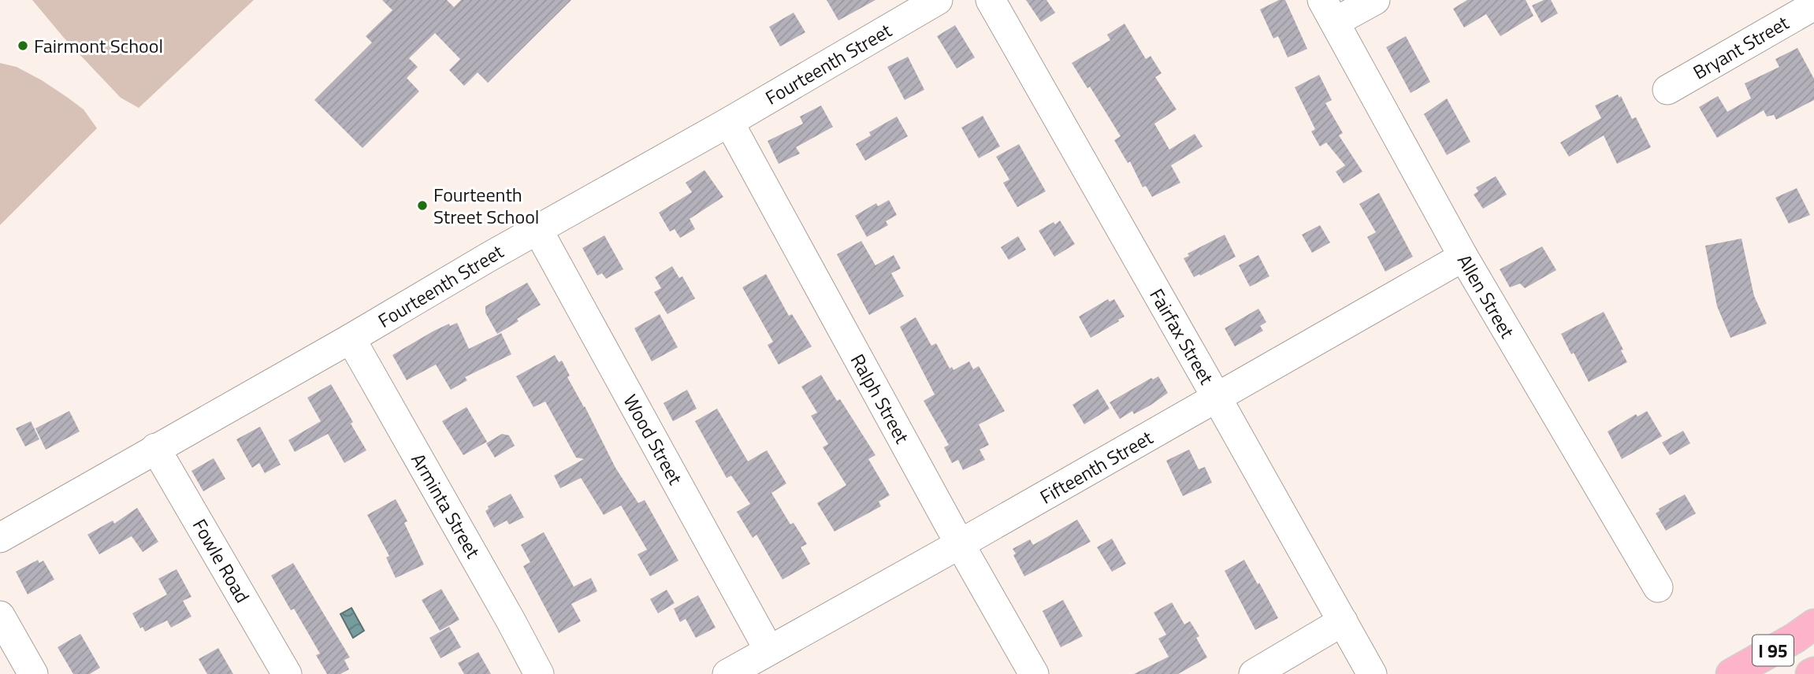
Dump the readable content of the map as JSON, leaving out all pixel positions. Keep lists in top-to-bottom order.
{
  "streets": {
    "highway": ["I 95"],
    "street": [
      "Bryant Street",
      "Fourteenth Street",
      "Allen Street",
      "Fairfax Street",
      "Ralph Street",
      "Wood Street",
      "Fifteenth Street",
      "Arminta Street",
      "Fowle Road"
    ]
  },
  "crossings": [
    ["Fourteenth Street", "Ralph Street"],
    ["Fourteenth Street", "Wood Street"],
    ["Fourteenth Street", "Arminta Street"],
    ["Fourteenth Street", "Fowle Road"],
    ["Allen Street", "Fifteenth Street"],
    ["Fairfax Street", "Fifteenth Street"],
    ["Ralph Street", "Fifteenth Street"],
    ["Wood Street", "Fifteenth Street"]
  ],
  "places": ["Fairmont School", "Fourteenth Street School"]
}
